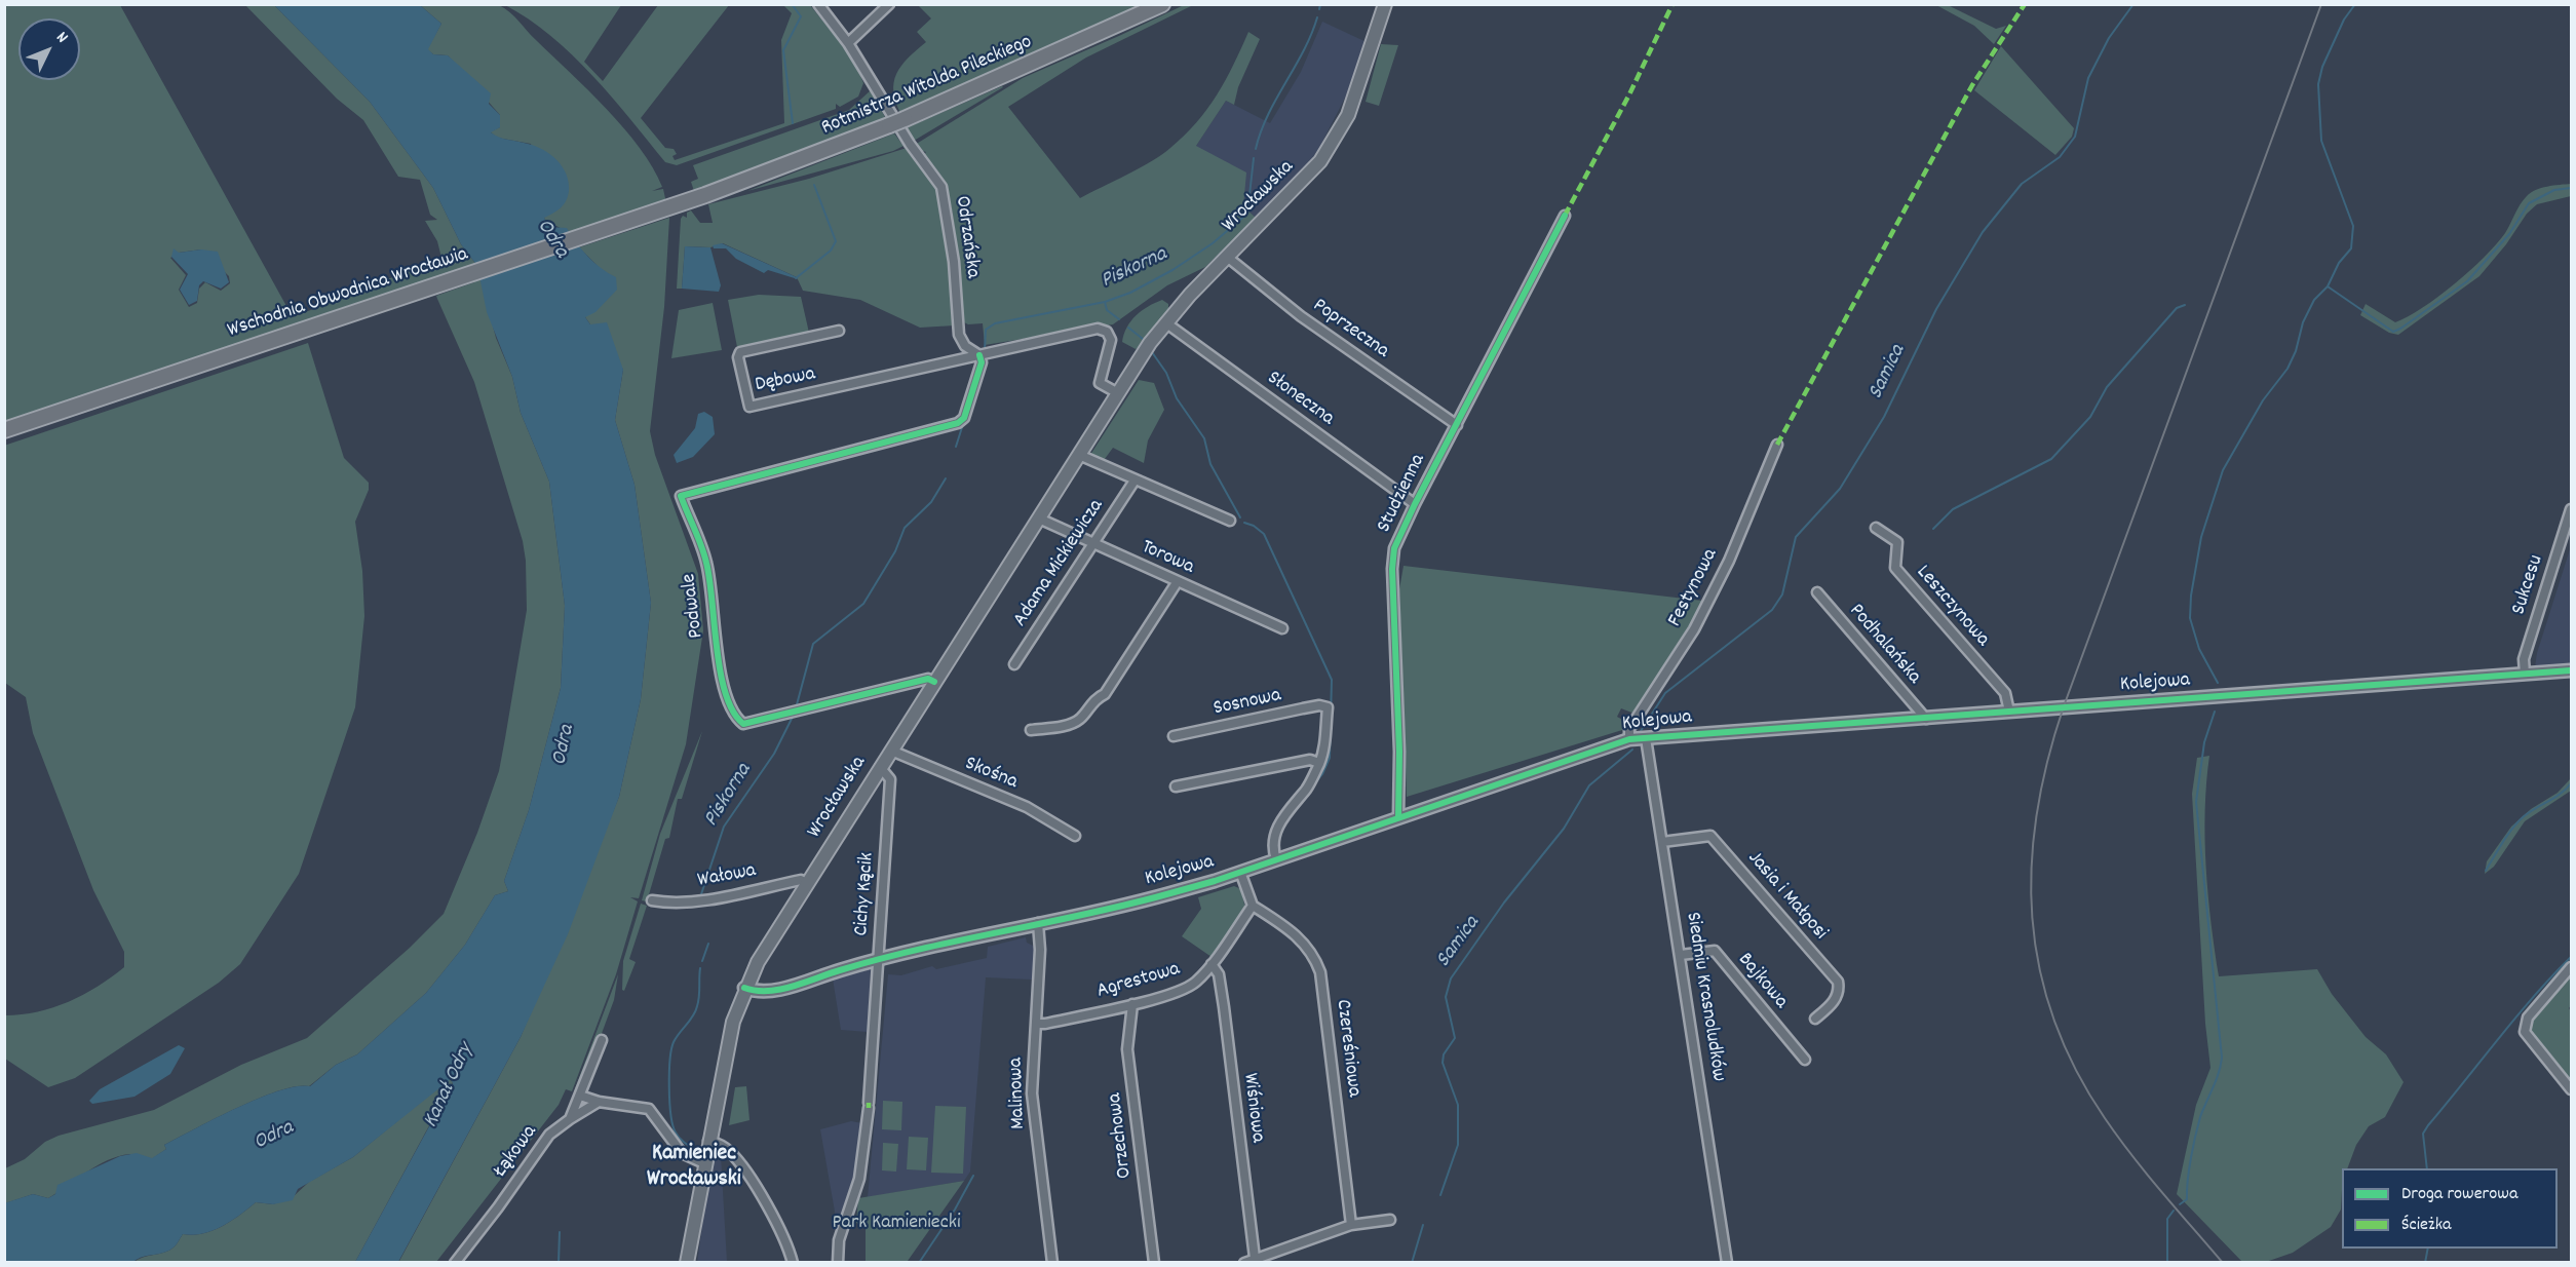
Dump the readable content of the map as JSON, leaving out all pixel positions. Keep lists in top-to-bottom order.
{
  "streets": {
    "main road": ["Rotmistrza Witolda Pileckiego", "Wrocławska", "Wschodnia Obwodnica Wrocławia"],
    "street": [
      "Odrzańska",
      "Poprzeczna",
      "Dębowa",
      "Słoneczna",
      "Studzienna",
      "Torowa",
      "Adama Mickiewicza",
      "Sukcesu",
      "Festynowa",
      "Podwale",
      "Leszczynowa",
      "Podhalańska",
      "Kolejowa",
      "Sosnowa",
      "Skośna",
      "Wałowa",
      "Cichy Kącik",
      "Jasia i Małgosi",
      "Agrestowa",
      "Bajkowa",
      "Siedmiu Krasnoludków",
      "Czereśniowa",
      "Malinowa",
      "Wiśniowa",
      "Orzechowa",
      "Łąkowa"
    ]
  },
  "crossings": [
    ["Rotmistrza Witolda Pileckiego", "Wschodnia Obwodnica Wrocławia"],
    ["Wrocławska", "Poprzeczna"],
    ["Wrocławska", "Słoneczna"],
    ["Wrocławska", "Torowa"],
    ["Wrocławska", "Podwale"],
    ["Wrocławska", "Kolejowa"],
    ["Wrocławska", "Skośna"],
    ["Wrocławska", "Wałowa"],
    ["Wrocławska", "Cichy Kącik"],
    ["Odrzańska", "Dębowa"],
    ["Odrzańska", "Podwale"],
    ["Poprzeczna", "Studzienna"],
    ["Dębowa", "Podwale"],
    ["Słoneczna", "Studzienna"],
    ["Studzienna", "Kolejowa"],
    ["Torowa", "Adama Mickiewicza"],
    ["Sukcesu", "Kolejowa"],
    ["Festynowa", "Kolejowa"],
    ["Leszczynowa", "Kolejowa"],
    ["Podhalańska", "Kolejowa"],
    ["Kolejowa", "Cichy Kącik"],
    ["Kolejowa", "Siedmiu Krasnoludków"],
    ["Kolejowa", "Malinowa"],
    ["Jasia i Małgosi", "Siedmiu Krasnoludków"],
    ["Agrestowa", "Czereśniowa"],
    ["Agrestowa", "Malinowa"],
    ["Agrestowa", "Wiśniowa"],
    ["Agrestowa", "Orzechowa"],
    ["Bajkowa", "Siedmiu Krasnoludków"]
  ],
  "districts": ["Kamieniec Wrocławski"],
  "water": [
    "Odra",
    "Piskorna",
    "Samica",
    "Kanał Odry"
  ],
  "parks": ["Park Kamieniecki"],
  "legend": ["Droga rowerowa", "Ścieżka"],
  "north": "top right"
}
